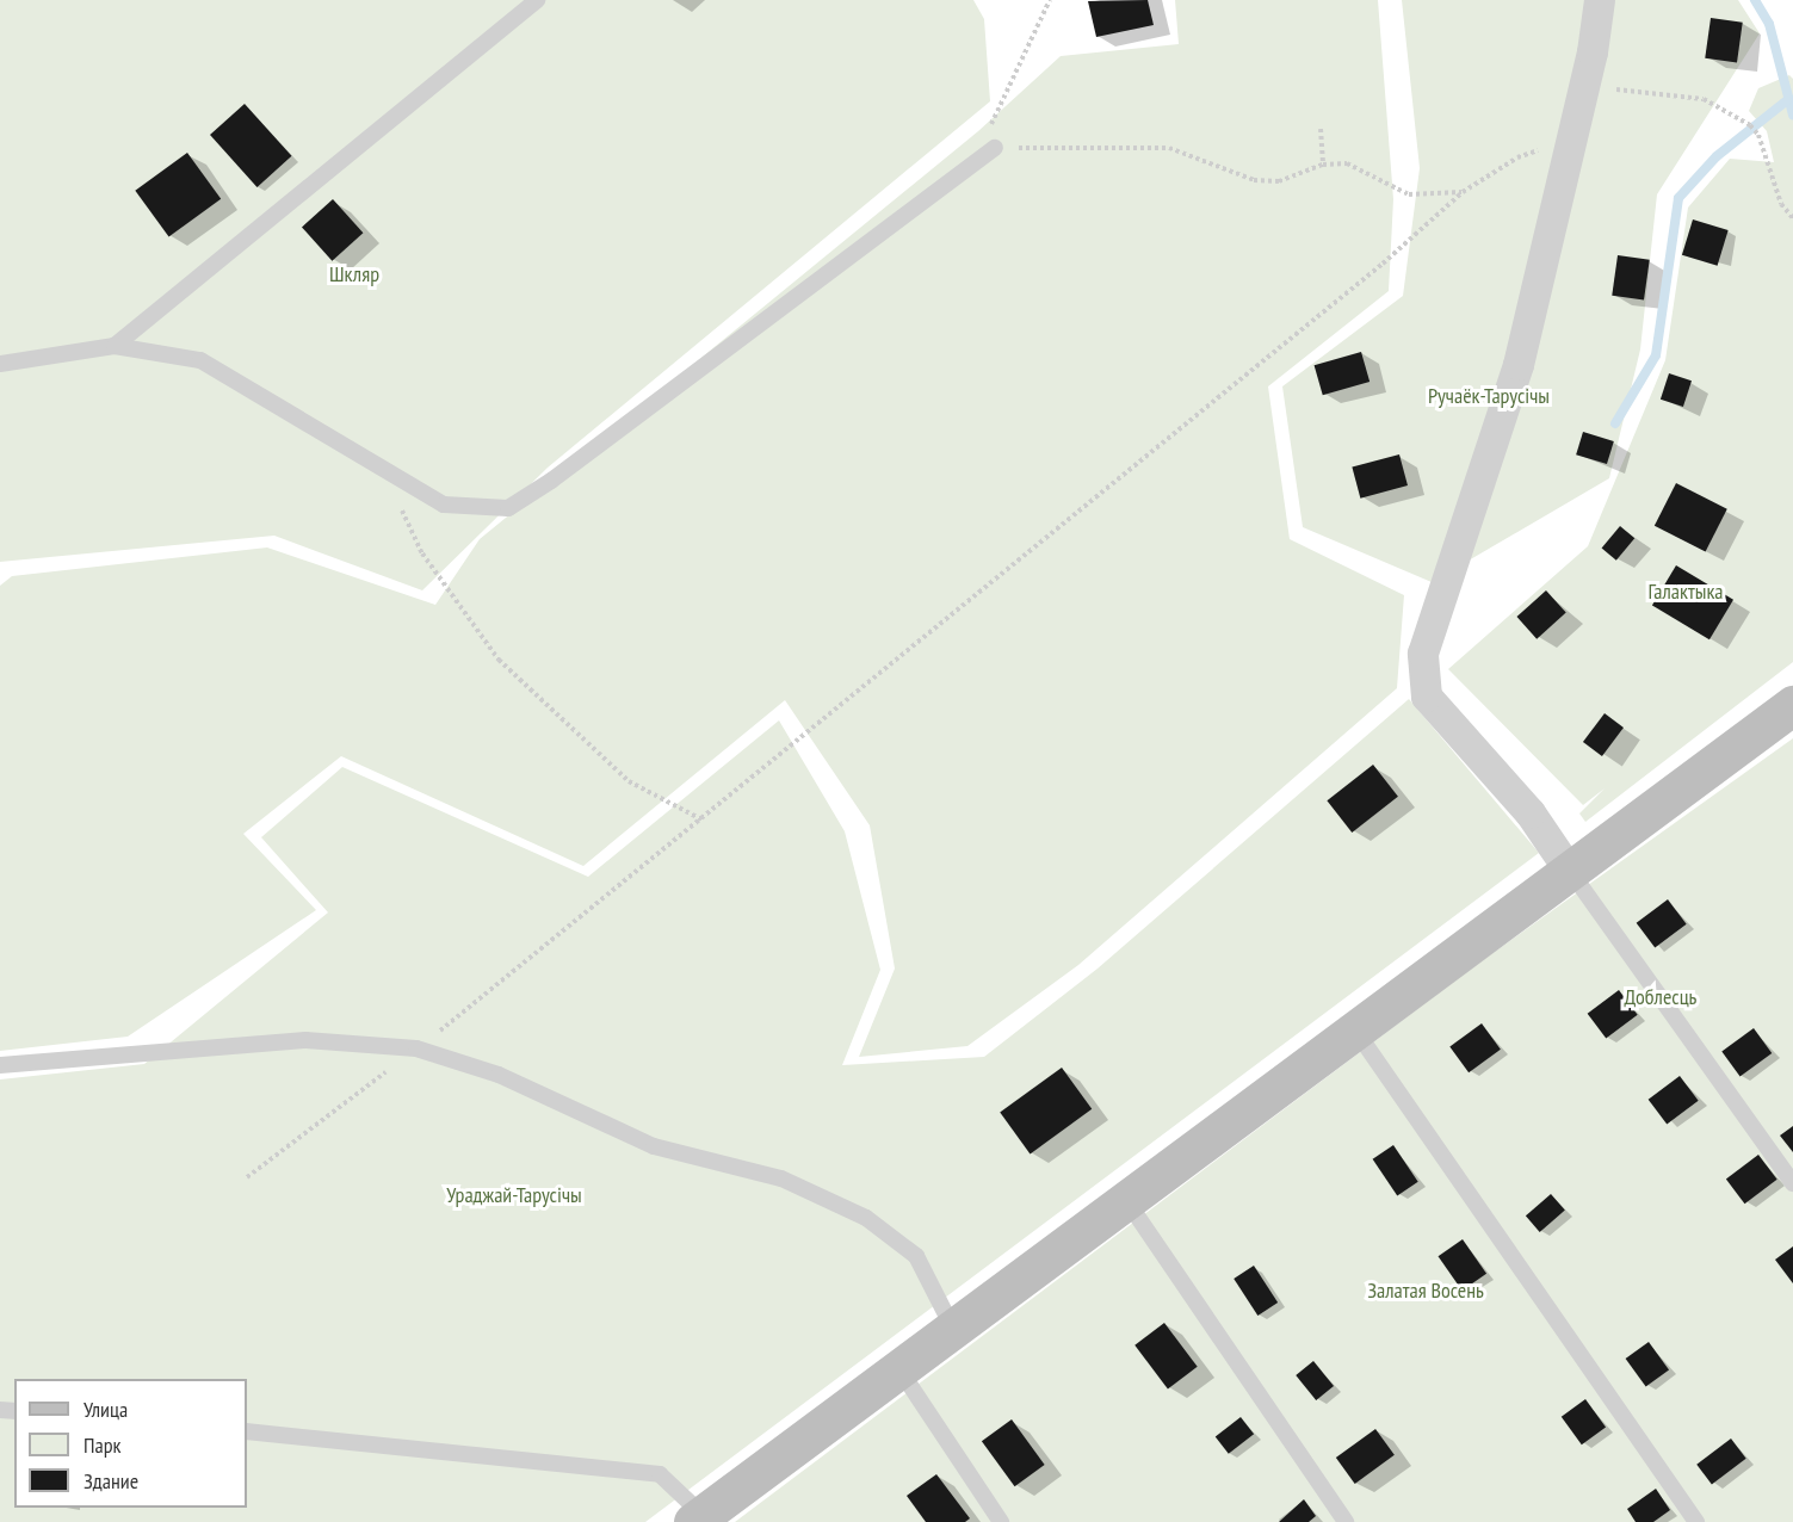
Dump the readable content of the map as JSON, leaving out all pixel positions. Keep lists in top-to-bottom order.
{
  "parks": [
    "Шкляр",
    "Ручаёк-Тарусічы",
    "Галактыка",
    "Доблесць",
    "Ураджай-Тарусічы",
    "Залатая Восень"
  ],
  "legend": ["Улица", "Парк", "Здание"]
}
